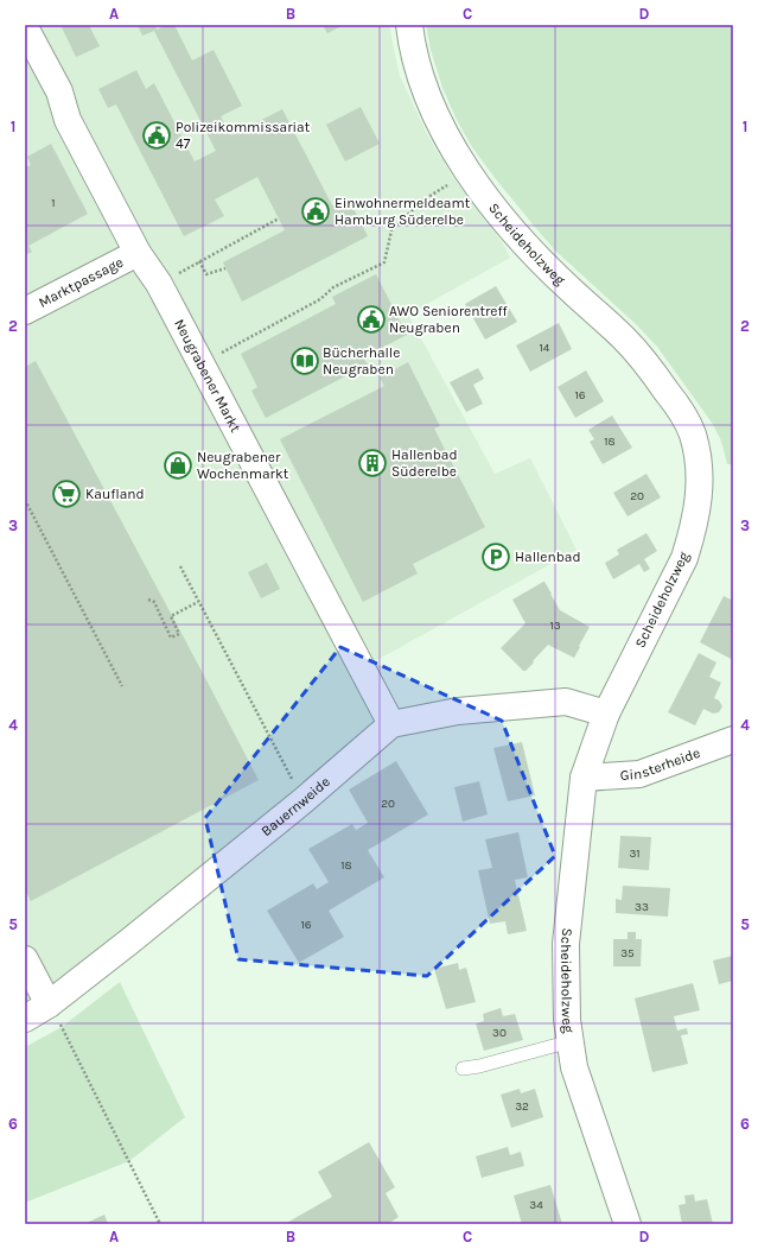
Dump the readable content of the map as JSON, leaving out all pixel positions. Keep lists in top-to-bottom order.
{
  "streets": {
    "street": [
      "Scheideholzweg",
      "Marktpassage",
      "Neugrabener Markt",
      "Ginsterheide",
      "Bauernweide"
    ]
  },
  "crossings": [
    ["Scheideholzweg", "Ginsterheide"],
    ["Scheideholzweg", "Bauernweide"],
    ["Marktpassage", "Neugrabener Markt"],
    ["Neugrabener Markt", "Bauernweide"]
  ],
  "places": {
    "public building": ["Polizeikommissariat 47", "Einwohnermeldeamt Hamburg Süderelbe", "AWO Seniorentreff Neugraben"],
    "library": ["Bücherhalle Neugraben"],
    "building": ["Hallenbad Süderelbe"],
    "shop": ["Neugrabener Wochenmarkt"],
    "supermarket": ["Kaufland"],
    "parking": ["Hallenbad"]
  },
  "house_numbers": [
    "1",
    "14",
    "16",
    "18",
    "20",
    "13",
    "20",
    "31",
    "18",
    "33",
    "16",
    "35",
    "30",
    "32",
    "34"
  ],
  "grid": {
    "columns": [
      "A",
      "B",
      "C",
      "D"
    ],
    "rows": [
      "1",
      "2",
      "3",
      "4",
      "5",
      "6"
    ]
  }
}
